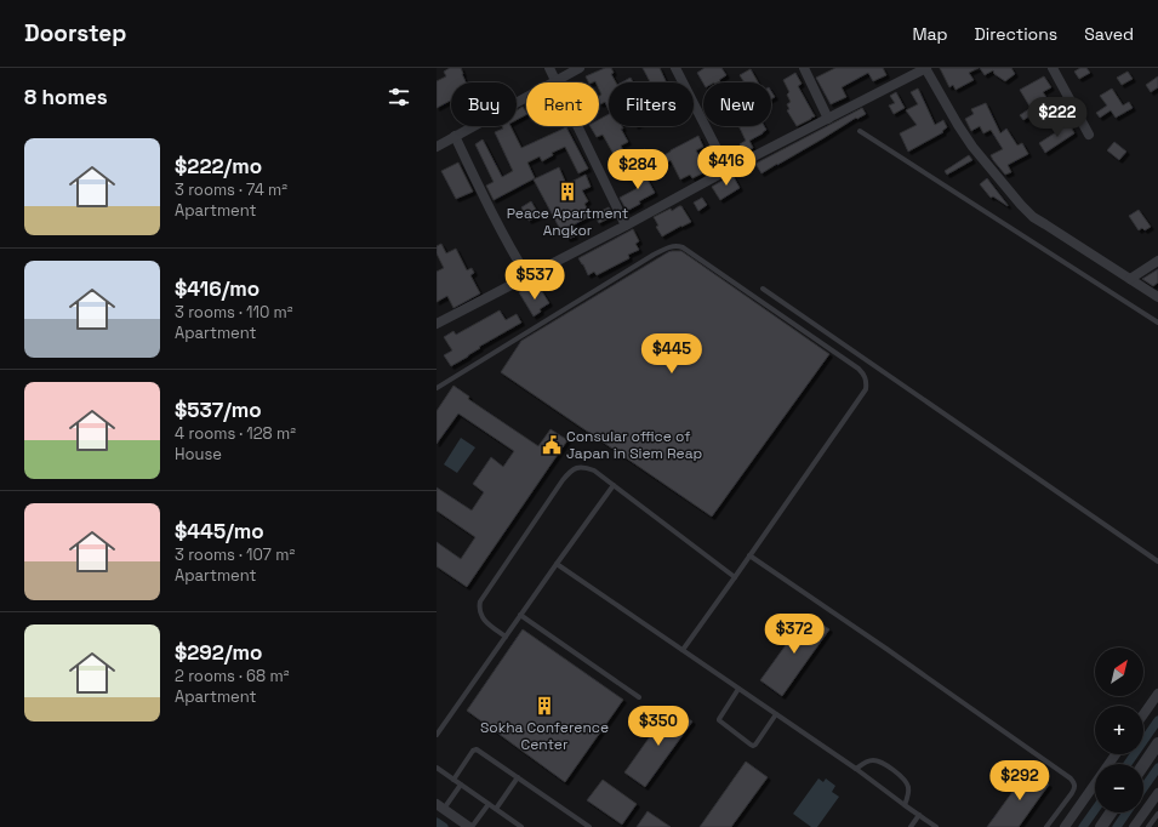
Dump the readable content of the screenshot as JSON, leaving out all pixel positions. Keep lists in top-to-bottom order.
{
  "places": {
    "building": ["Peace Apartment Angkor", "Sokha Conference Center"],
    "public building": ["Consular office of Japan in Siem Reap"]
  },
  "north": "top right",
  "page": {
    "header": "Doorstep",
    "nav": ["Map", "Directions", "Saved"],
    "heading": "8 homes",
    "chip": [
      "Buy",
      "Rent",
      "Filters",
      "New"
    ],
    "price": [
      "$222",
      "$416",
      "$284",
      "$537",
      "$445",
      "$372",
      "$350",
      "$292"
    ],
    "list": [
      {
        "name": "$222/mo",
        "note": "3 rooms · 74 m² · Apartment"
      },
      {
        "name": "$416/mo",
        "note": "3 rooms · 110 m² · Apartment"
      },
      {
        "name": "$537/mo",
        "note": "4 rooms · 128 m² · House"
      },
      {
        "name": "$445/mo",
        "note": "3 rooms · 107 m² · Apartment"
      },
      {
        "name": "$292/mo",
        "note": "2 rooms · 68 m² · Apartment"
      }
    ],
    "map_buttons": ["+", "−"]
  }
}
